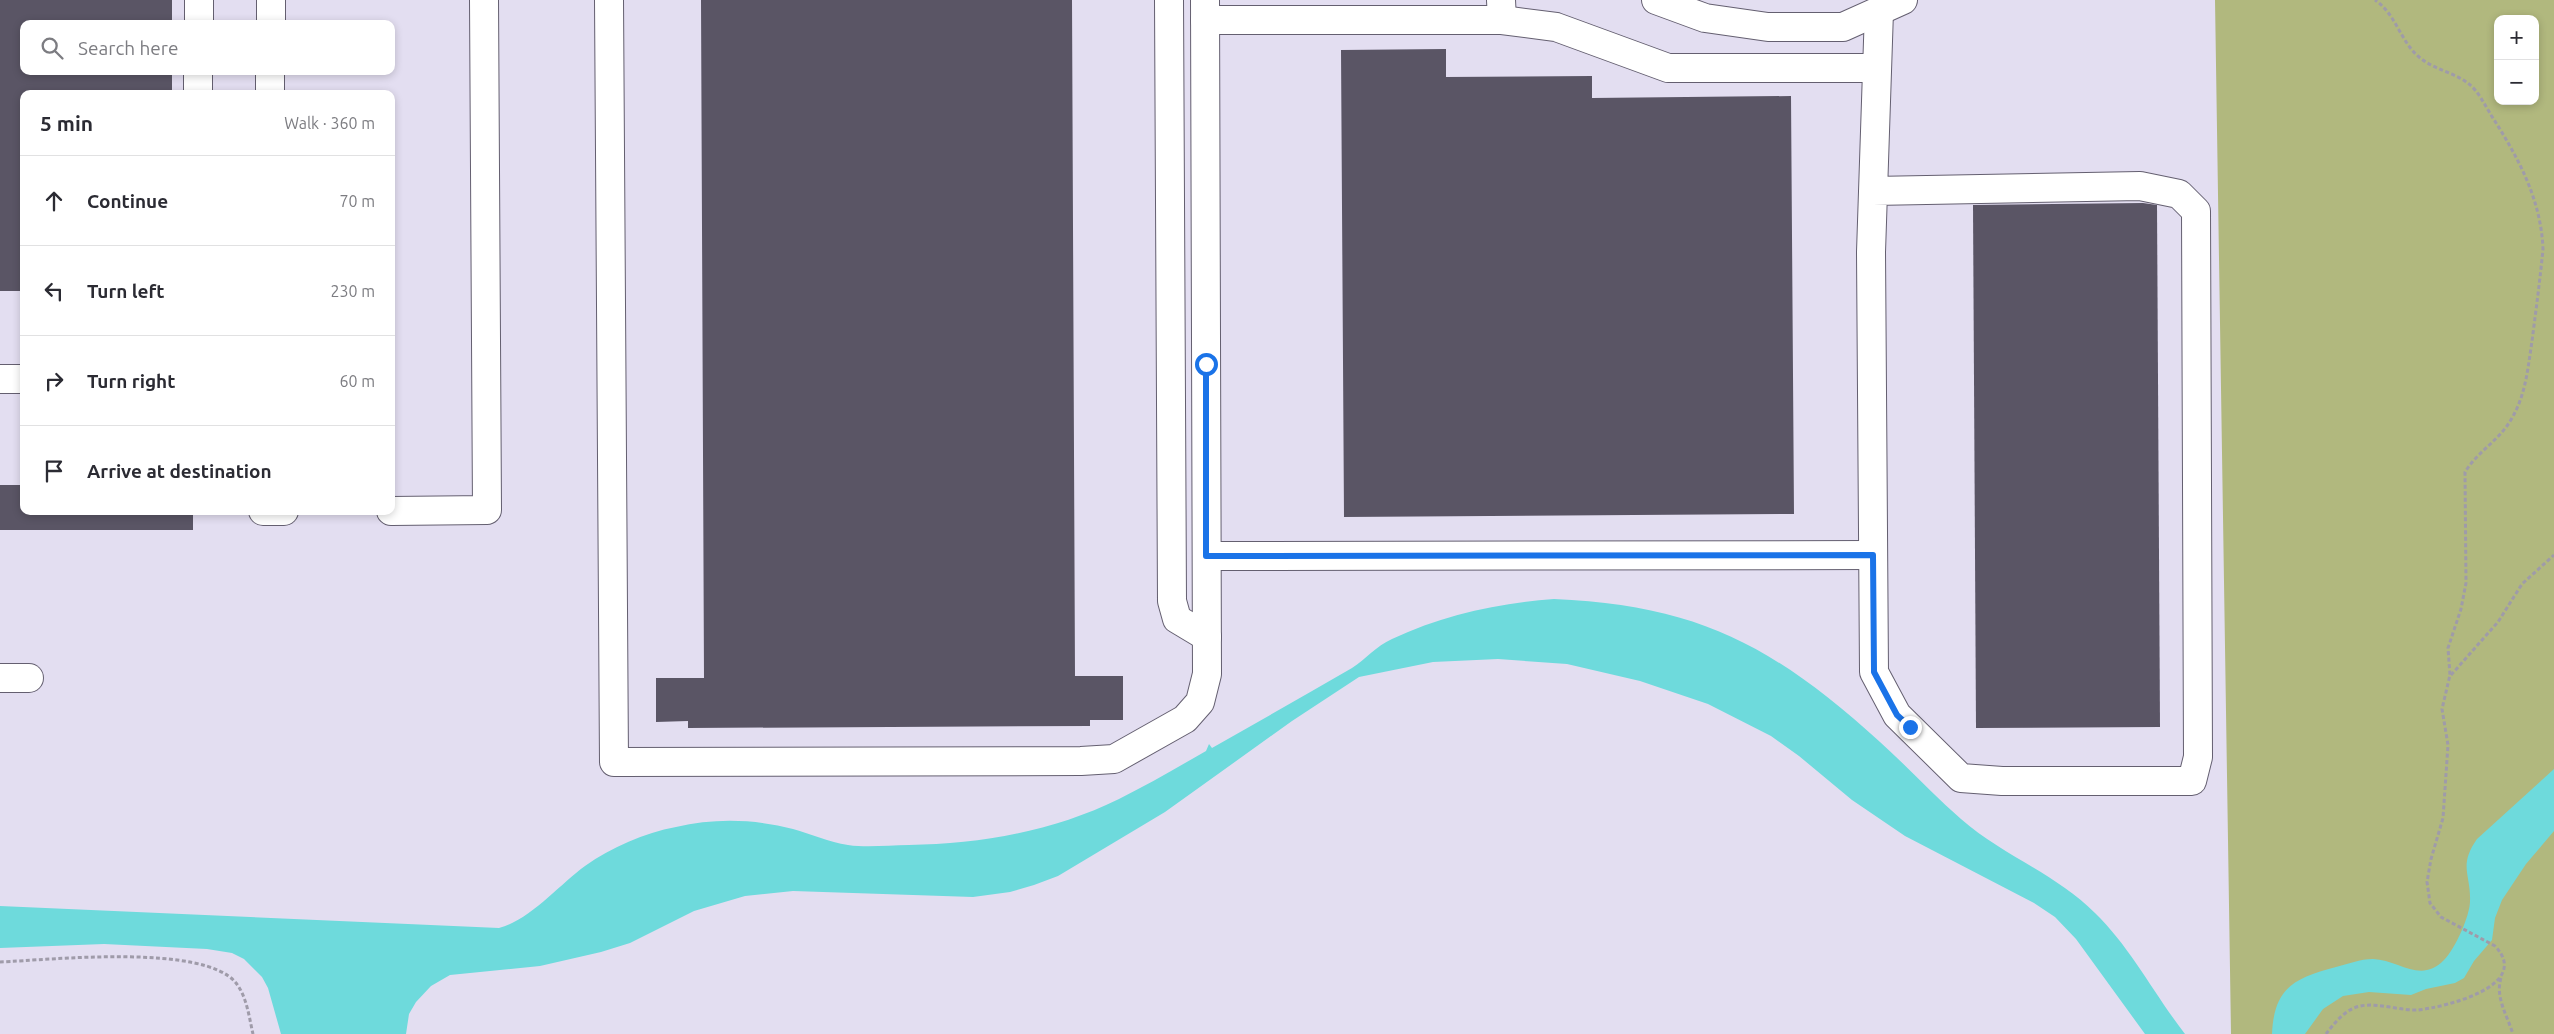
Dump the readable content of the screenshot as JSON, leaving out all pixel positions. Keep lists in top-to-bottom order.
{
  "page": {
    "map_buttons": ["+", "−"],
    "search": "Search here",
    "heading": ["5 min", "Walk · 360 m"],
    "list": [
      ["Continue", "70 m"],
      ["Turn left", "230 m"],
      ["Turn right", "60 m"],
      "Arrive at destination"
    ]
  }
}
